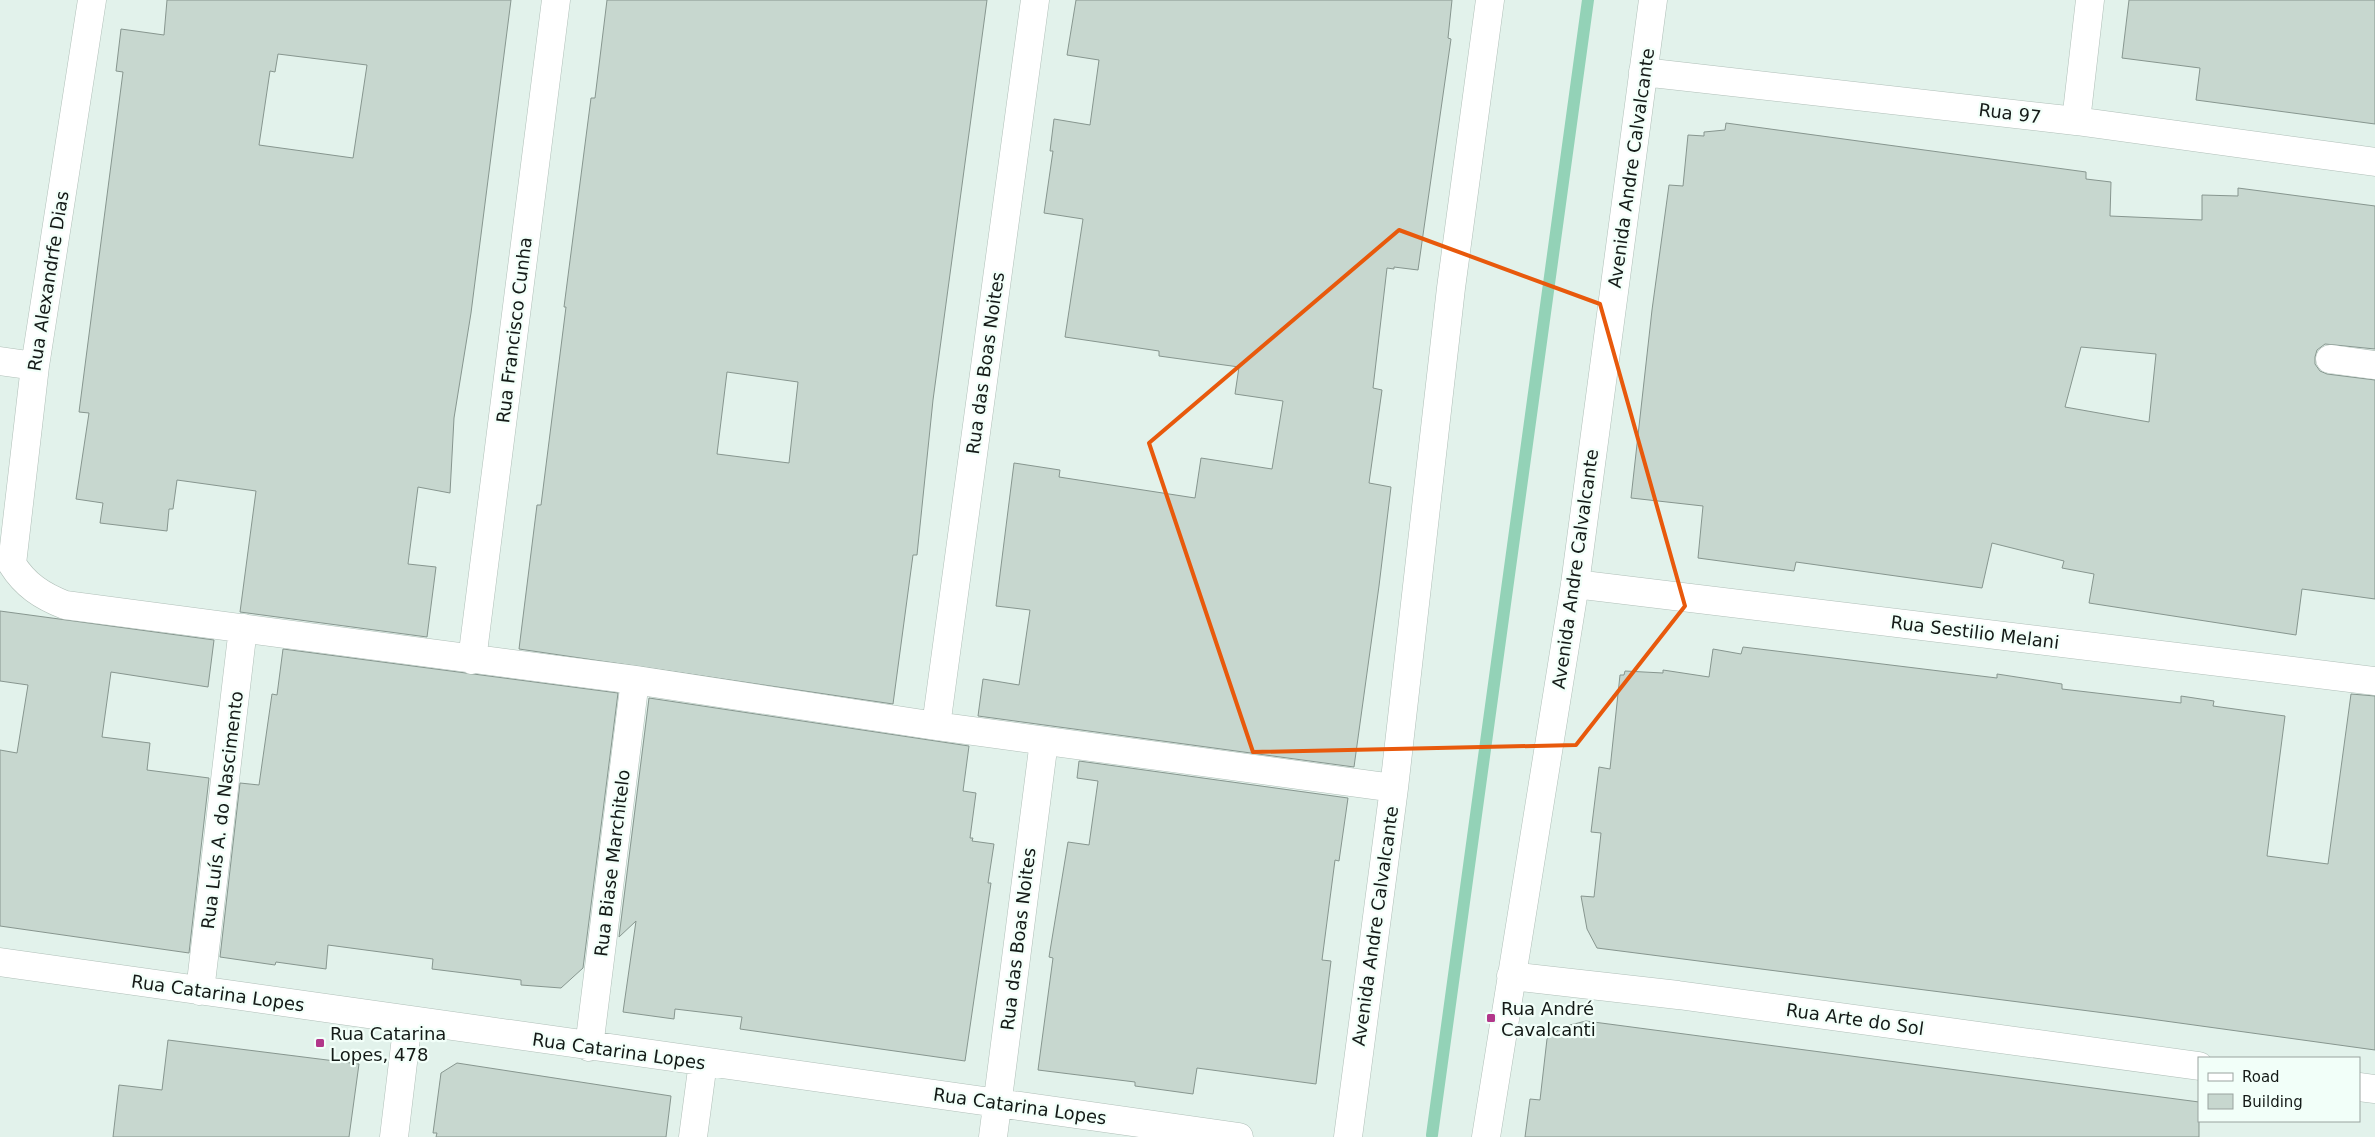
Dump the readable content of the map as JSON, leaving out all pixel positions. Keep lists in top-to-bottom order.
{
  "streets": {
    "street": [
      "Rua 97",
      "Avenida Andre Calvalcante",
      "Rua Alexandrfe Dias",
      "Rua Francisco Cunha",
      "Rua das Boas Noites",
      "Rua Sestilio Melani",
      "Rua Luís A. do Nascimento",
      "Rua Biase Marchitelo",
      "Rua Catarina Lopes",
      "Rua Arte do Sol"
    ]
  },
  "crossings": [
    ["Rua 97", "Avenida Andre Calvalcante"],
    ["Avenida Andre Calvalcante", "Rua Sestilio Melani"],
    ["Avenida Andre Calvalcante", "Rua Arte do Sol"],
    ["Rua Alexandrfe Dias", "Rua Luís A. do Nascimento"],
    ["Rua das Boas Noites", "Rua Catarina Lopes"],
    ["Rua Luís A. do Nascimento", "Rua Catarina Lopes"],
    ["Rua Biase Marchitelo", "Rua Catarina Lopes"]
  ],
  "places": {
    "transit": ["Rua André Cavalcanti", "Rua Catarina Lopes, 478"]
  },
  "legend": ["Road", "Building"]
}
